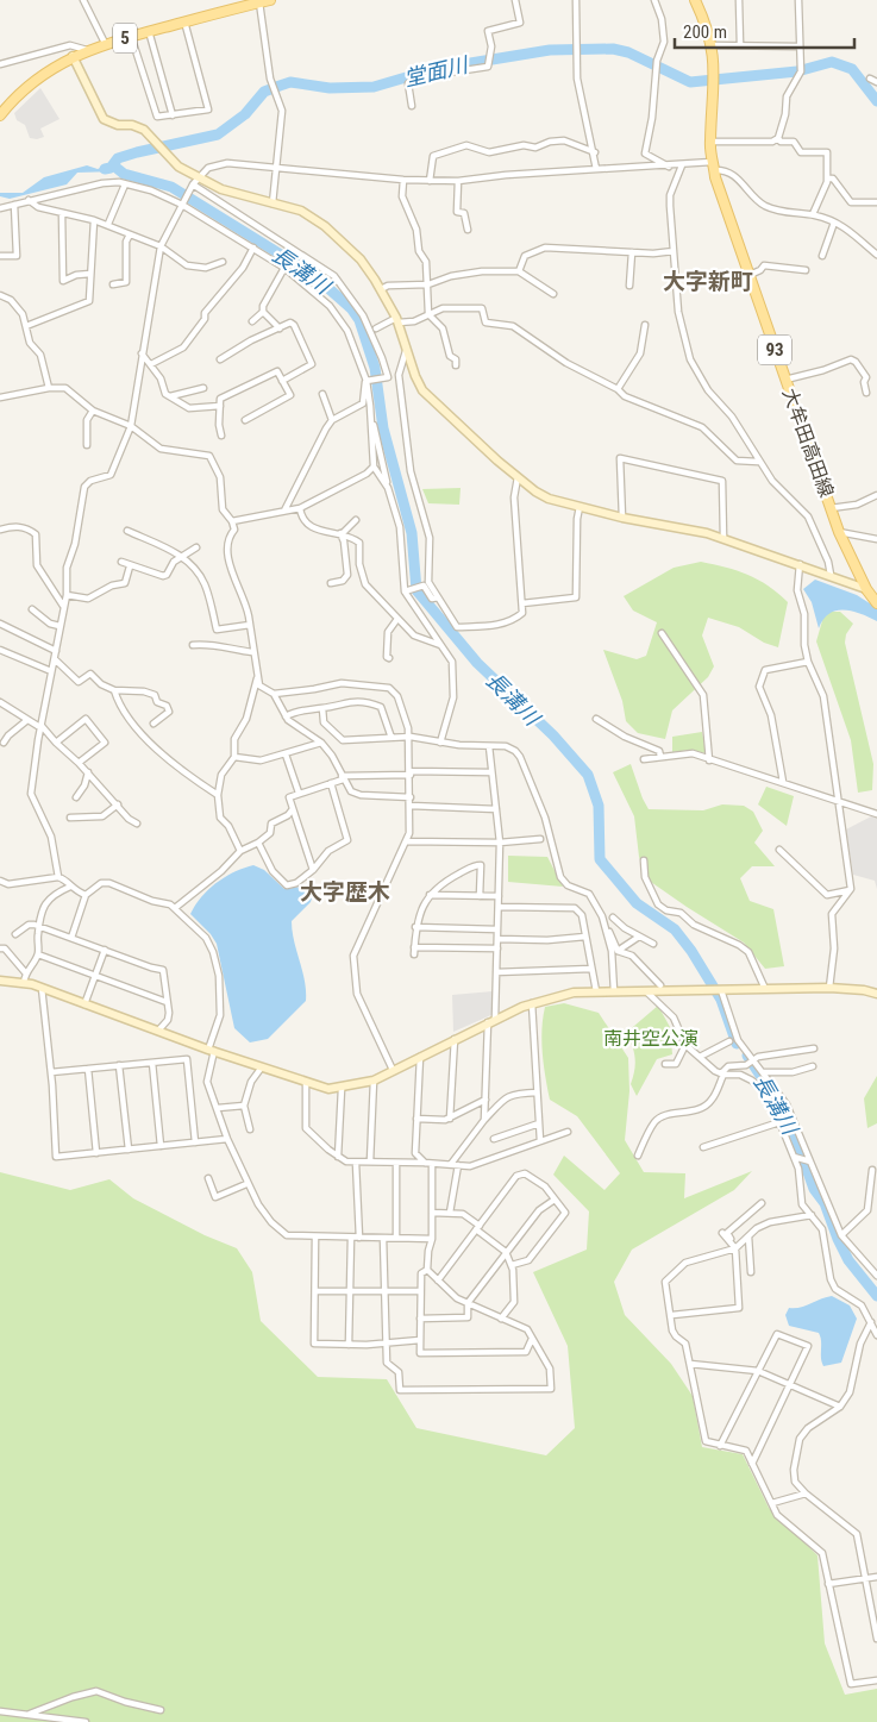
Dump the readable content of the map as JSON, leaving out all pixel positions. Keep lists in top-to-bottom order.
{
  "streets": {
    "main road": ["5", "93", "大牟田高田線"]
  },
  "districts": ["大字新町", "大字歴木"],
  "water": ["堂面川", "長溝川"],
  "parks": ["南井空公演"],
  "scale_bar": "200 m"
}
